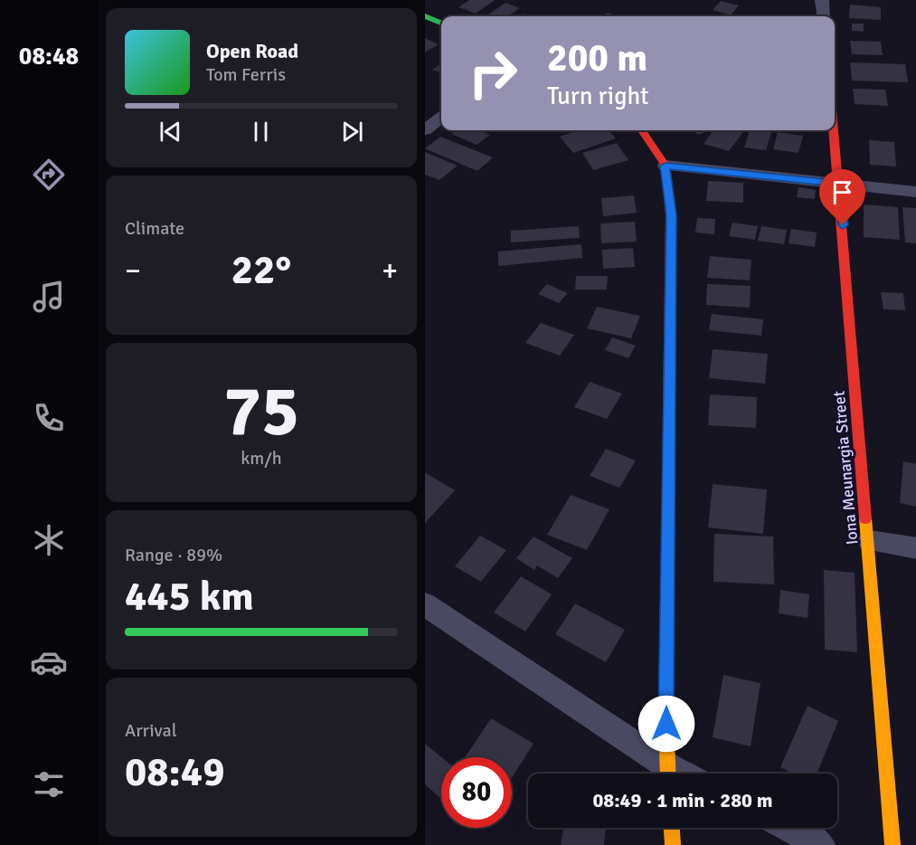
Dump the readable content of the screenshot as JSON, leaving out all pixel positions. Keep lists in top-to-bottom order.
{
  "streets": {
    "main road": ["Iona Meunargia Street"]
  },
  "page": {
    "tabs": "08:48",
    "turn": ["200 m", "Turn right"],
    "song": ["Open Road", "Tom Ferris"],
    "tile": [
      "Climate",
      ["75", "km/h"],
      ["Range · 89%", "445 km"],
      ["Arrival", "08:49"]
    ],
    "heat": ["−", "22°", "+"],
    "limit": "80",
    "trip": "08:49 · 1 min · 280 m"
  }
}
